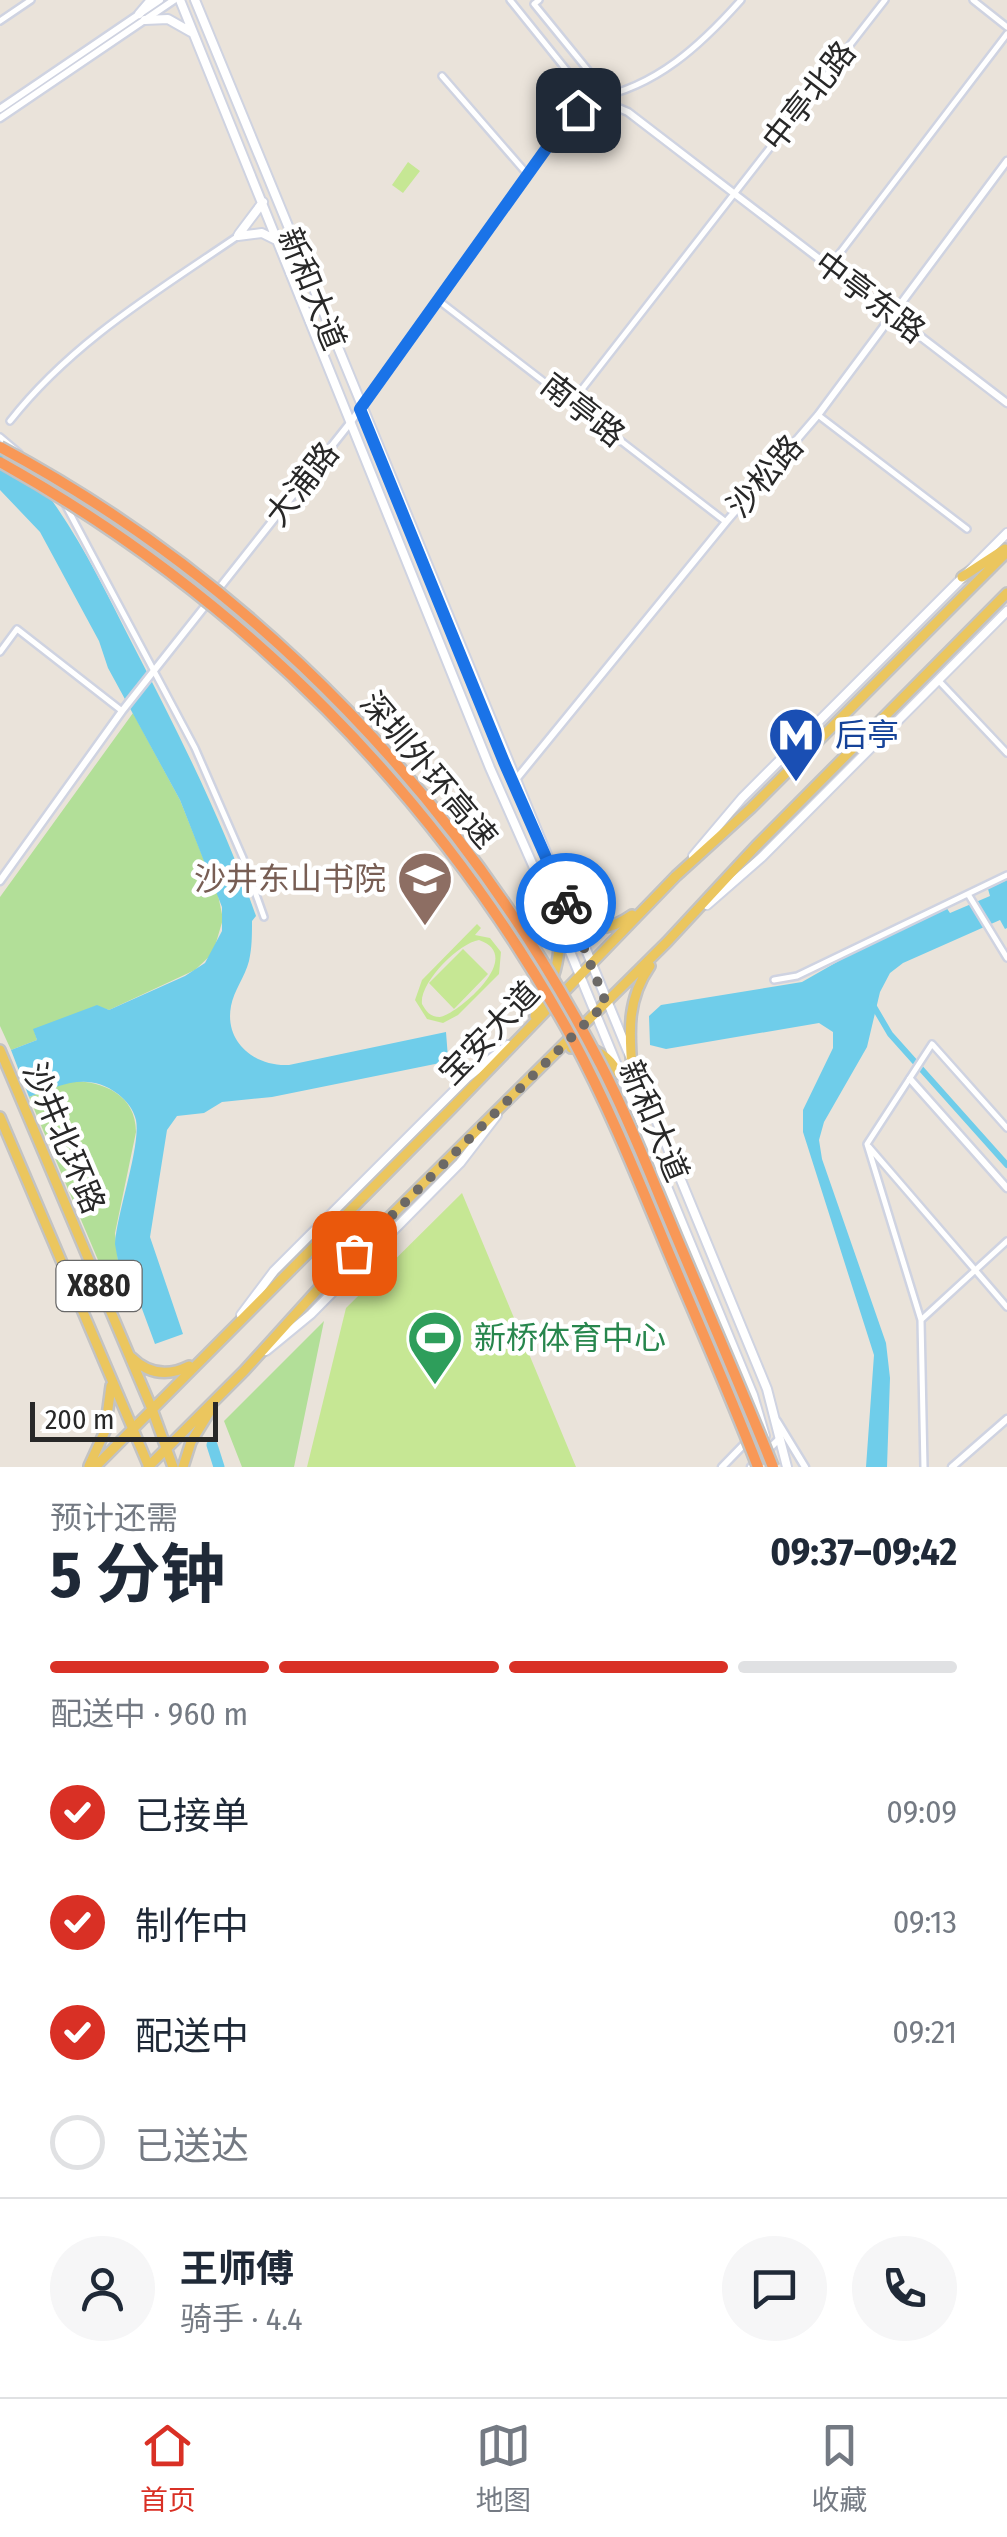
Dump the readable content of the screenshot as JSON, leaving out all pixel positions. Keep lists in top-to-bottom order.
{
  "streets": {
    "highway": ["深圳外环高速"],
    "main road": [
      "新和大道",
      "宝安大道",
      "沙井北环路",
      "X880"
    ],
    "street": [
      "中亭北路",
      "中亭东路",
      "南亭路",
      "沙松路",
      "大浦路"
    ]
  },
  "crossings": [
    ["中亭北路", "中亭东路"],
    ["中亭北路", "南亭路"],
    ["新和大道", "沙松路"],
    ["新和大道", "大浦路"],
    ["新和大道", "深圳外环高速"],
    ["新和大道", "宝安大道"],
    ["中亭东路", "沙松路"],
    ["中亭东路", "大浦路"],
    ["南亭路", "沙松路"],
    ["南亭路", "大浦路"],
    ["宝安大道", "沙井北环路"]
  ],
  "places": {
    "metro station": ["后亭"],
    "school or university": ["沙井东山书院"],
    "sports": ["新桥体育中心"]
  },
  "scale_bar": "200 m",
  "page": {
    "scale": "200 m",
    "heading": ["5 分钟", "预计还需", "09:37–09:42"],
    "panel": ["王师傅", "骑手 · 4.4"],
    "bar": "配送中 · 960 m",
    "list": [
      ["已接单", "09:09"],
      ["制作中", "09:13"],
      ["配送中", "09:21"],
      "已送达"
    ],
    "tabs": ["首页", "地图", "收藏"]
  }
}
